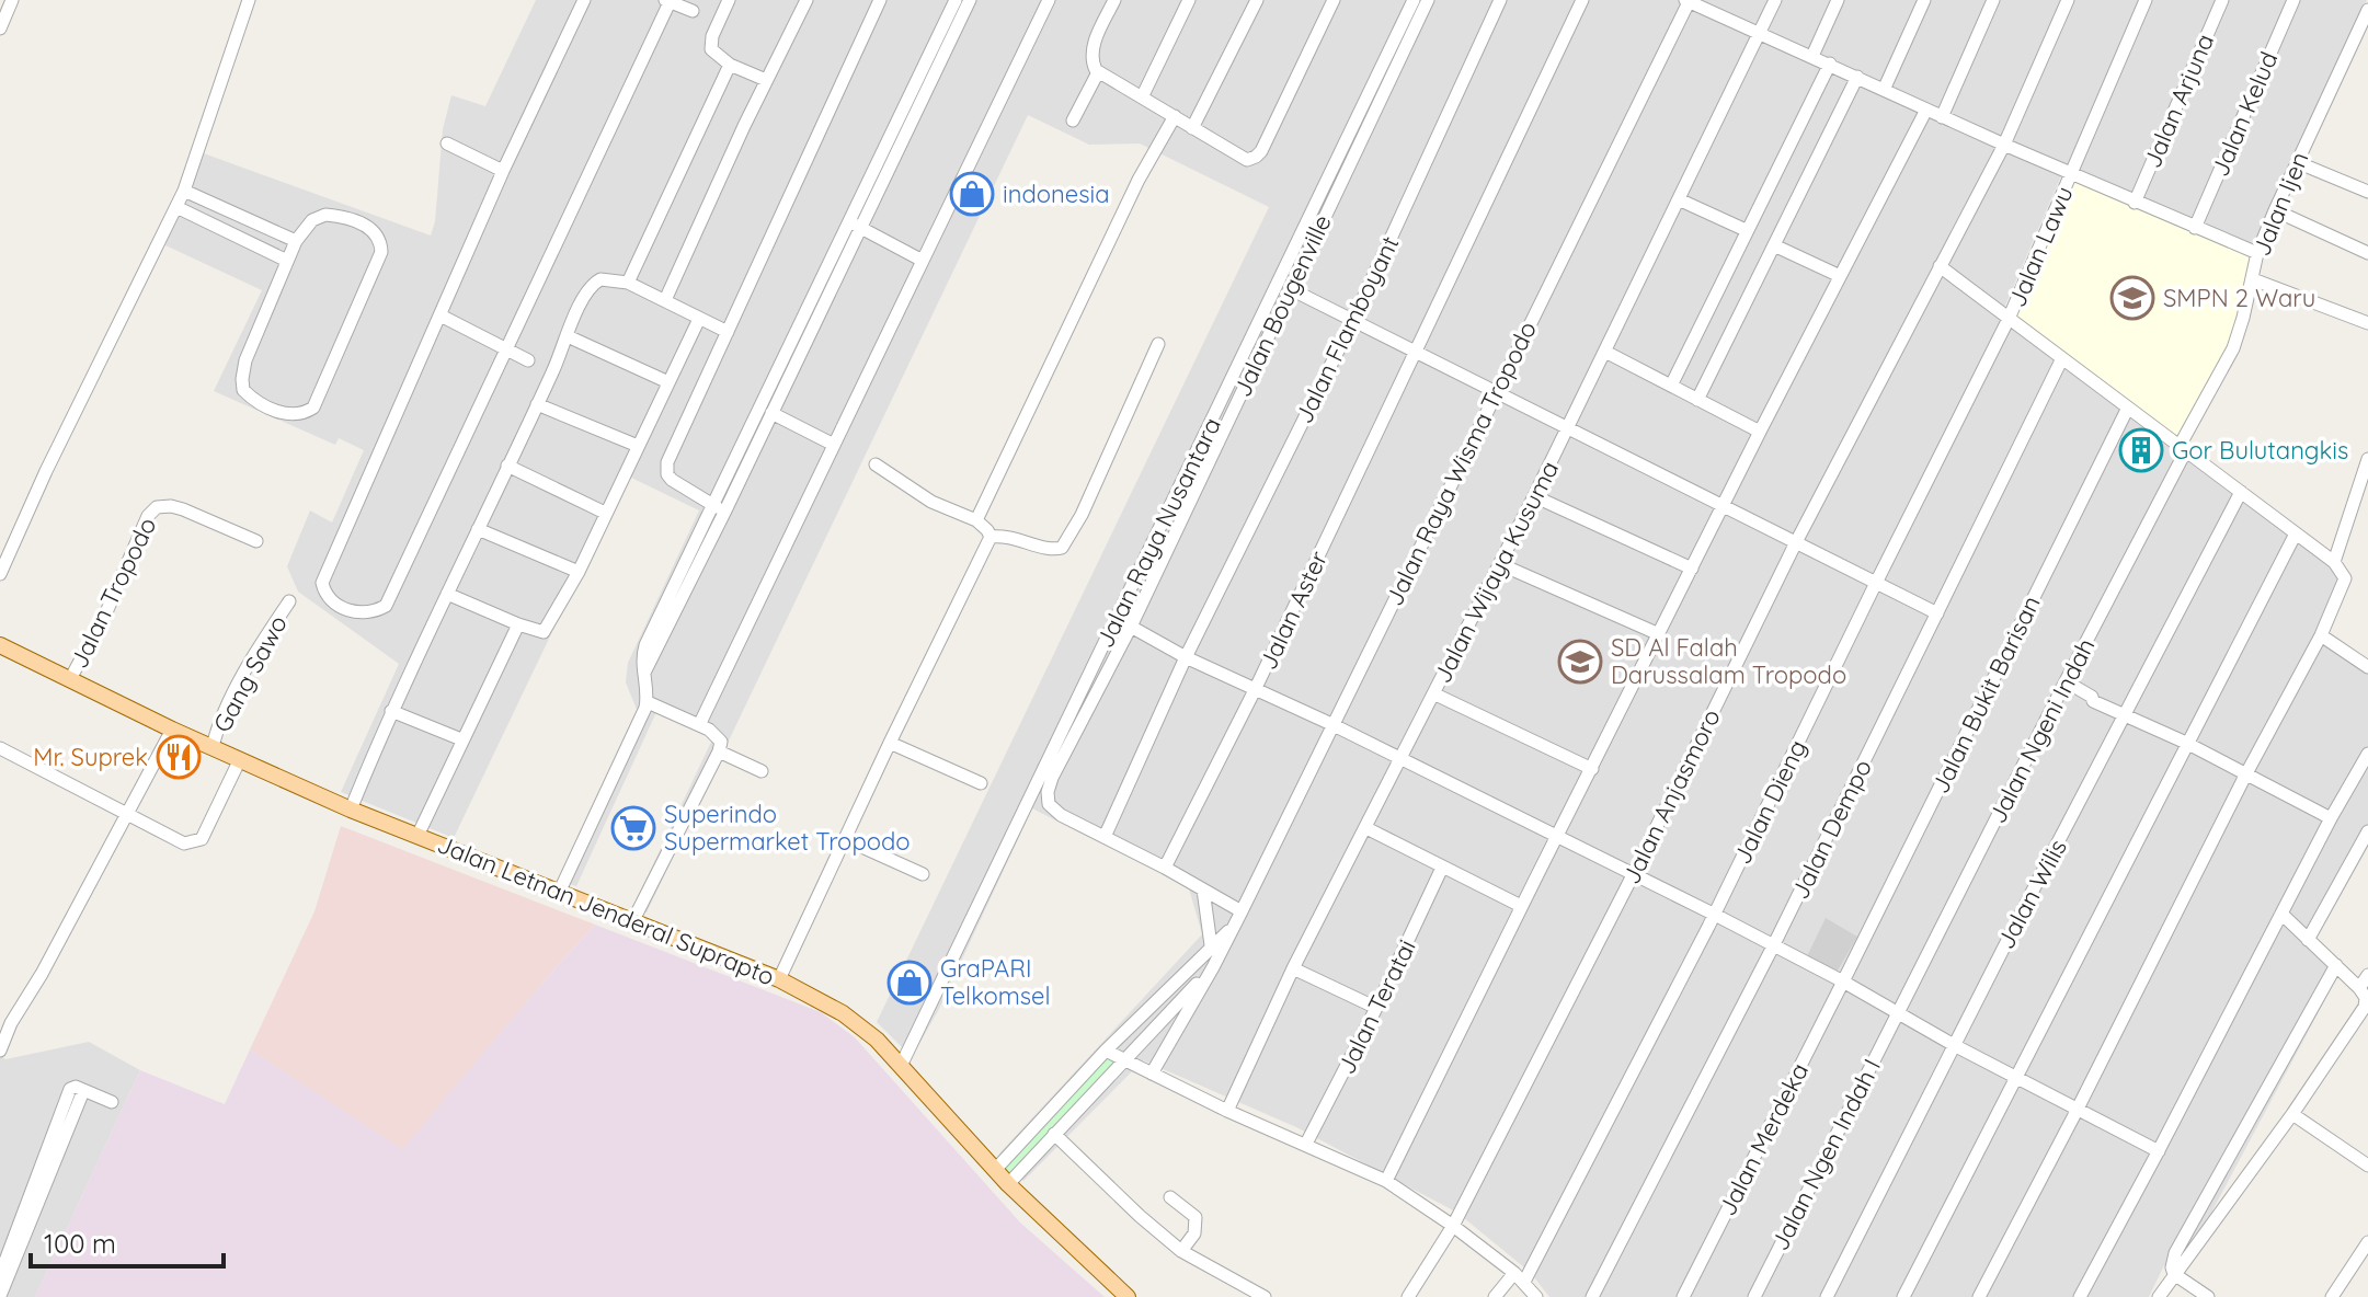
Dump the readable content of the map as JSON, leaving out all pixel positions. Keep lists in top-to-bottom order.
{
  "streets": {
    "main road": ["Jalan Letnan Jenderal Suprapto"],
    "street": [
      "Jalan Arjuna",
      "Jalan Kelud",
      "Jalan Ijen",
      "Jalan Lawu",
      "Jalan Bougenville",
      "Jalan Flamboyant",
      "Jalan Raya Wisma Tropodo",
      "Jalan Raya Nusantara",
      "Jalan Wijaya Kusuma",
      "Jalan Tropodo",
      "Jalan Aster",
      "Gang Sawo",
      "Jalan Bukit Barisan",
      "Jalan Ngeni Indah",
      "Jalan Anjasmoro",
      "Jalan Dieng",
      "Jalan Dempo",
      "Jalan Wilis",
      "Jalan Teratai",
      "Jalan Merdeka",
      "Jalan Ngen Indah I"
    ]
  },
  "crossings": [
    ["Jalan Ijen", "Jalan Ngeni Indah"],
    ["Jalan Lawu", "Jalan Dieng"],
    ["Jalan Bougenville", "Jalan Flamboyant"],
    ["Jalan Raya Nusantara", "Jalan Letnan Jenderal Suprapto"],
    ["Jalan Tropodo", "Jalan Letnan Jenderal Suprapto"],
    ["Gang Sawo", "Jalan Letnan Jenderal Suprapto"],
    ["Jalan Bukit Barisan", "Jalan Merdeka"],
    ["Jalan Ngeni Indah", "Jalan Ngen Indah I"]
  ],
  "places": {
    "shop": ["indonesia", "GraPARI Telkomsel"],
    "school or university": ["SMPN 2 Waru", "SD Al Falah Darussalam Tropodo"],
    "building": ["Gor Bulutangkis"],
    "restaurant": ["Mr. Suprek"],
    "supermarket": ["Superindo Supermarket Tropodo"]
  },
  "scale_bar": "100 m"
}
